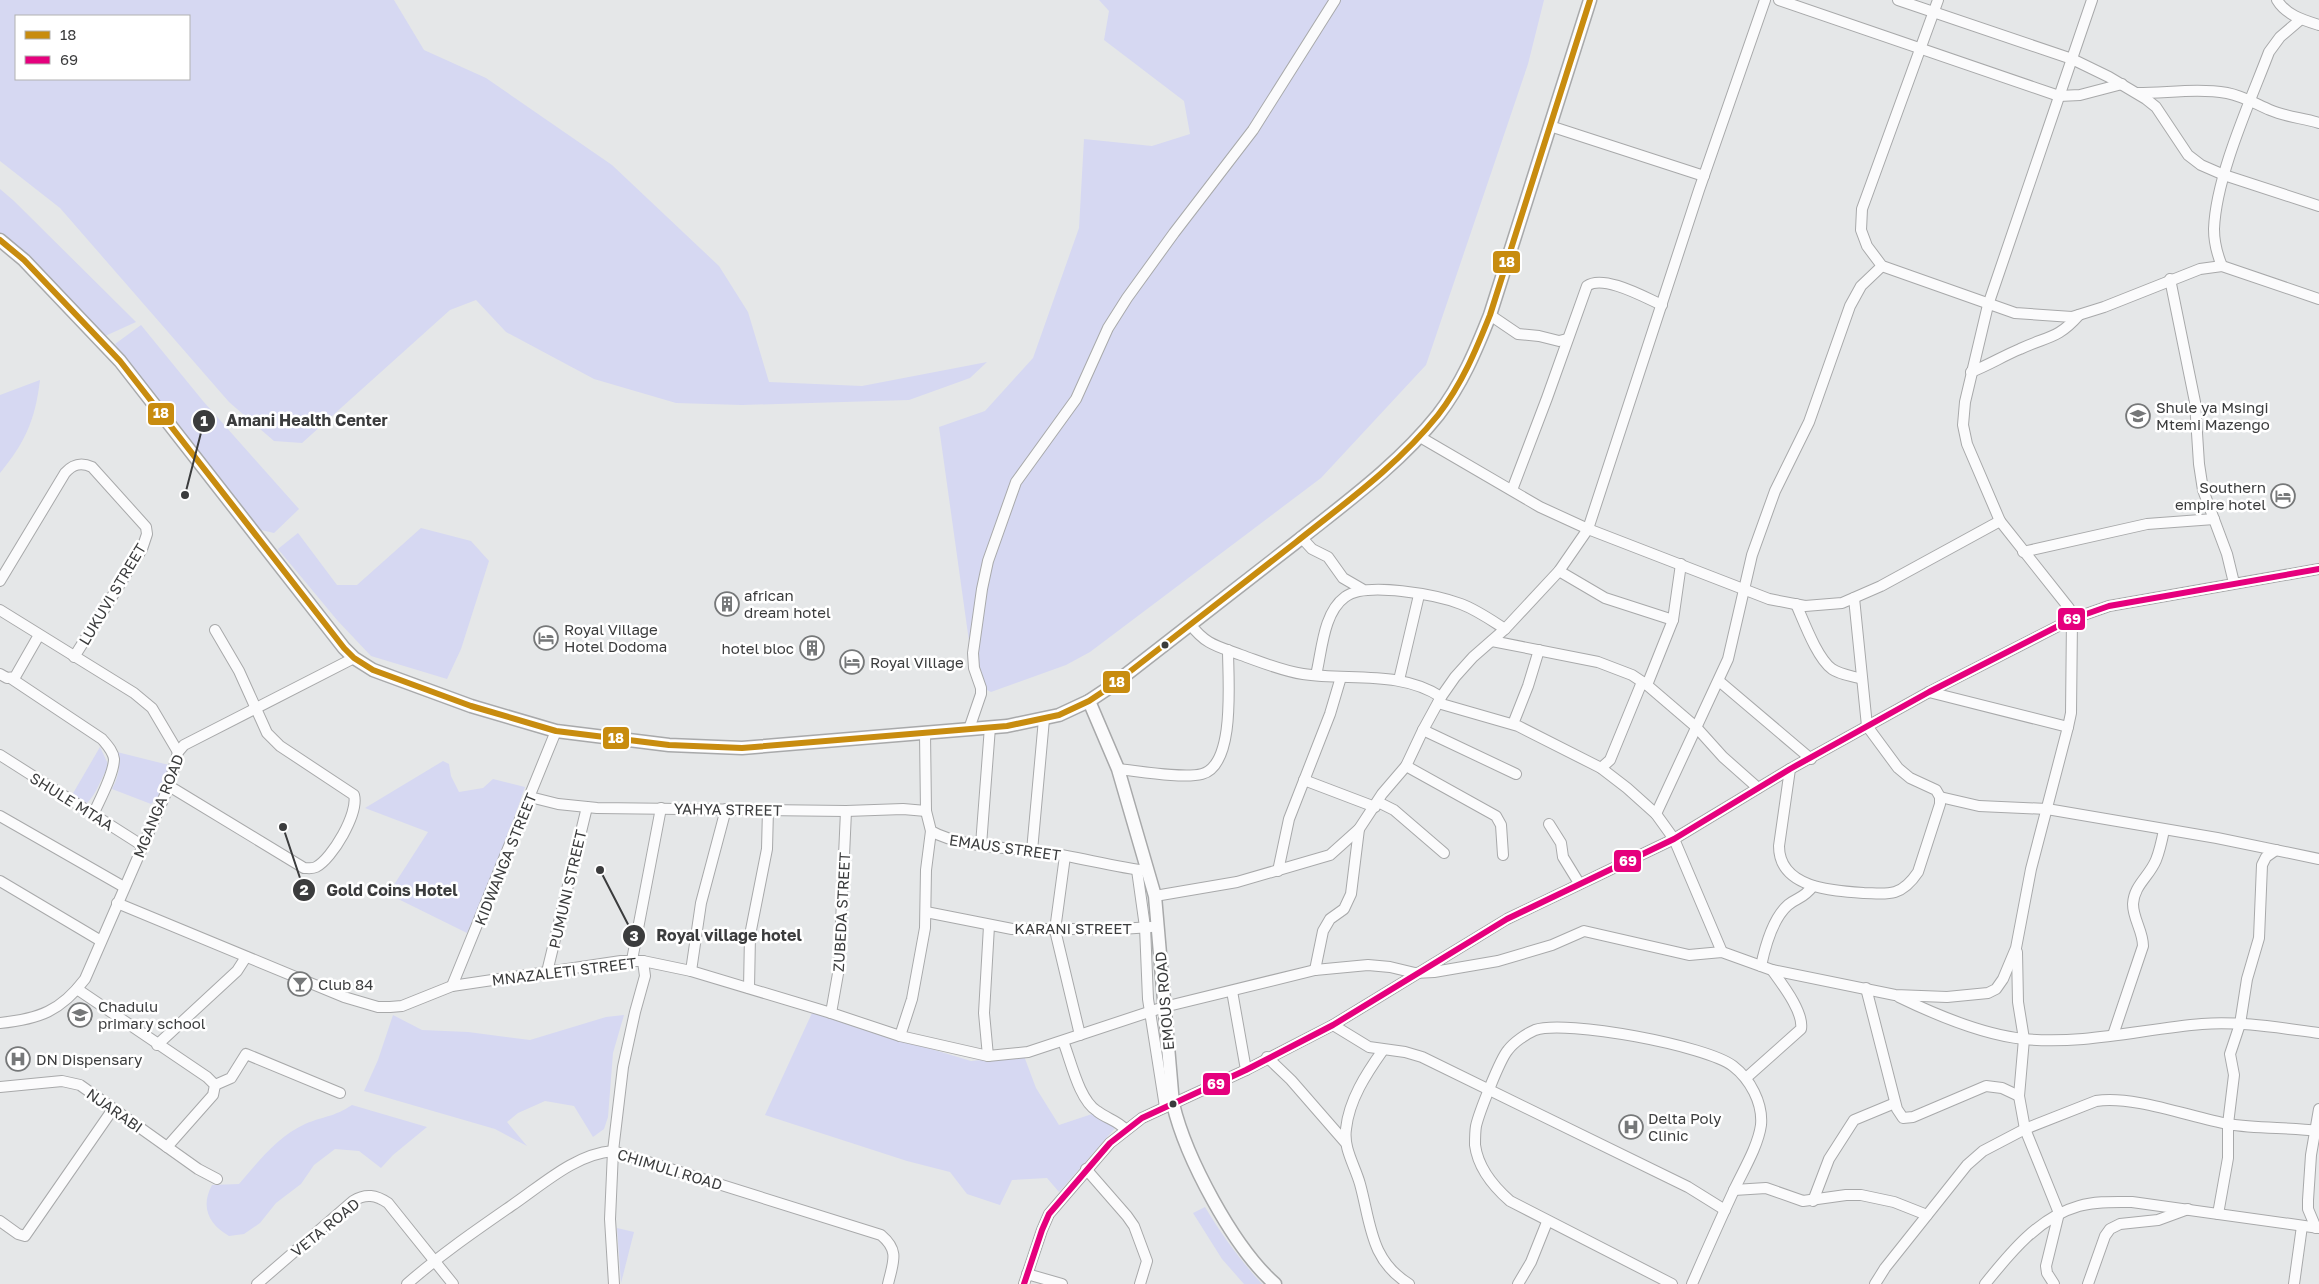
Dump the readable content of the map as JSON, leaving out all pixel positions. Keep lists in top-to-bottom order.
{
  "streets": {
    "street": [
      "LUKUVI STREET",
      "SHULE MTAA",
      "MGANGA ROAD",
      "YAHYA STREET",
      "EMAUS STREET",
      "KIDWANGA STREET",
      "PUMUNI STREET",
      "ZUBEDA STREET",
      "KARANI STREET",
      "MNAZALETI STREET",
      "EMOUS ROAD",
      "NJARABI",
      "CHIMULI ROAD",
      "VETA ROAD"
    ]
  },
  "crossings": [
    ["SHULE MTAA", "MGANGA ROAD"],
    ["MGANGA ROAD", "MNAZALETI STREET"],
    ["YAHYA STREET", "EMAUS STREET"],
    ["YAHYA STREET", "KIDWANGA STREET"],
    ["YAHYA STREET", "PUMUNI STREET"],
    ["YAHYA STREET", "ZUBEDA STREET"],
    ["EMAUS STREET", "EMOUS ROAD"],
    ["KIDWANGA STREET", "MNAZALETI STREET"],
    ["PUMUNI STREET", "MNAZALETI STREET"],
    ["ZUBEDA STREET", "MNAZALETI STREET"],
    ["KARANI STREET", "EMOUS ROAD"],
    ["MNAZALETI STREET", "EMOUS ROAD"],
    ["CHIMULI ROAD", "VETA ROAD"]
  ],
  "places": {
    "school or university": ["Shule ya Msingi Mtemi Mazengo", "Chadulu primary school"],
    "other": ["Amani Health Center", "Gold Coins Hotel", "Royal village hotel"],
    "hotel": ["Southern empire hotel", "Royal Village Hotel Dodoma", "Royal Village"],
    "building": ["african dream hotel", "hotel bloc"],
    "bar": ["Club 84"],
    "hospital": ["DN Dispensary", "Delta Poly Clinic"]
  },
  "lines": ["transit line 18", "transit line 69"],
  "legend": ["18", "69"]
}
